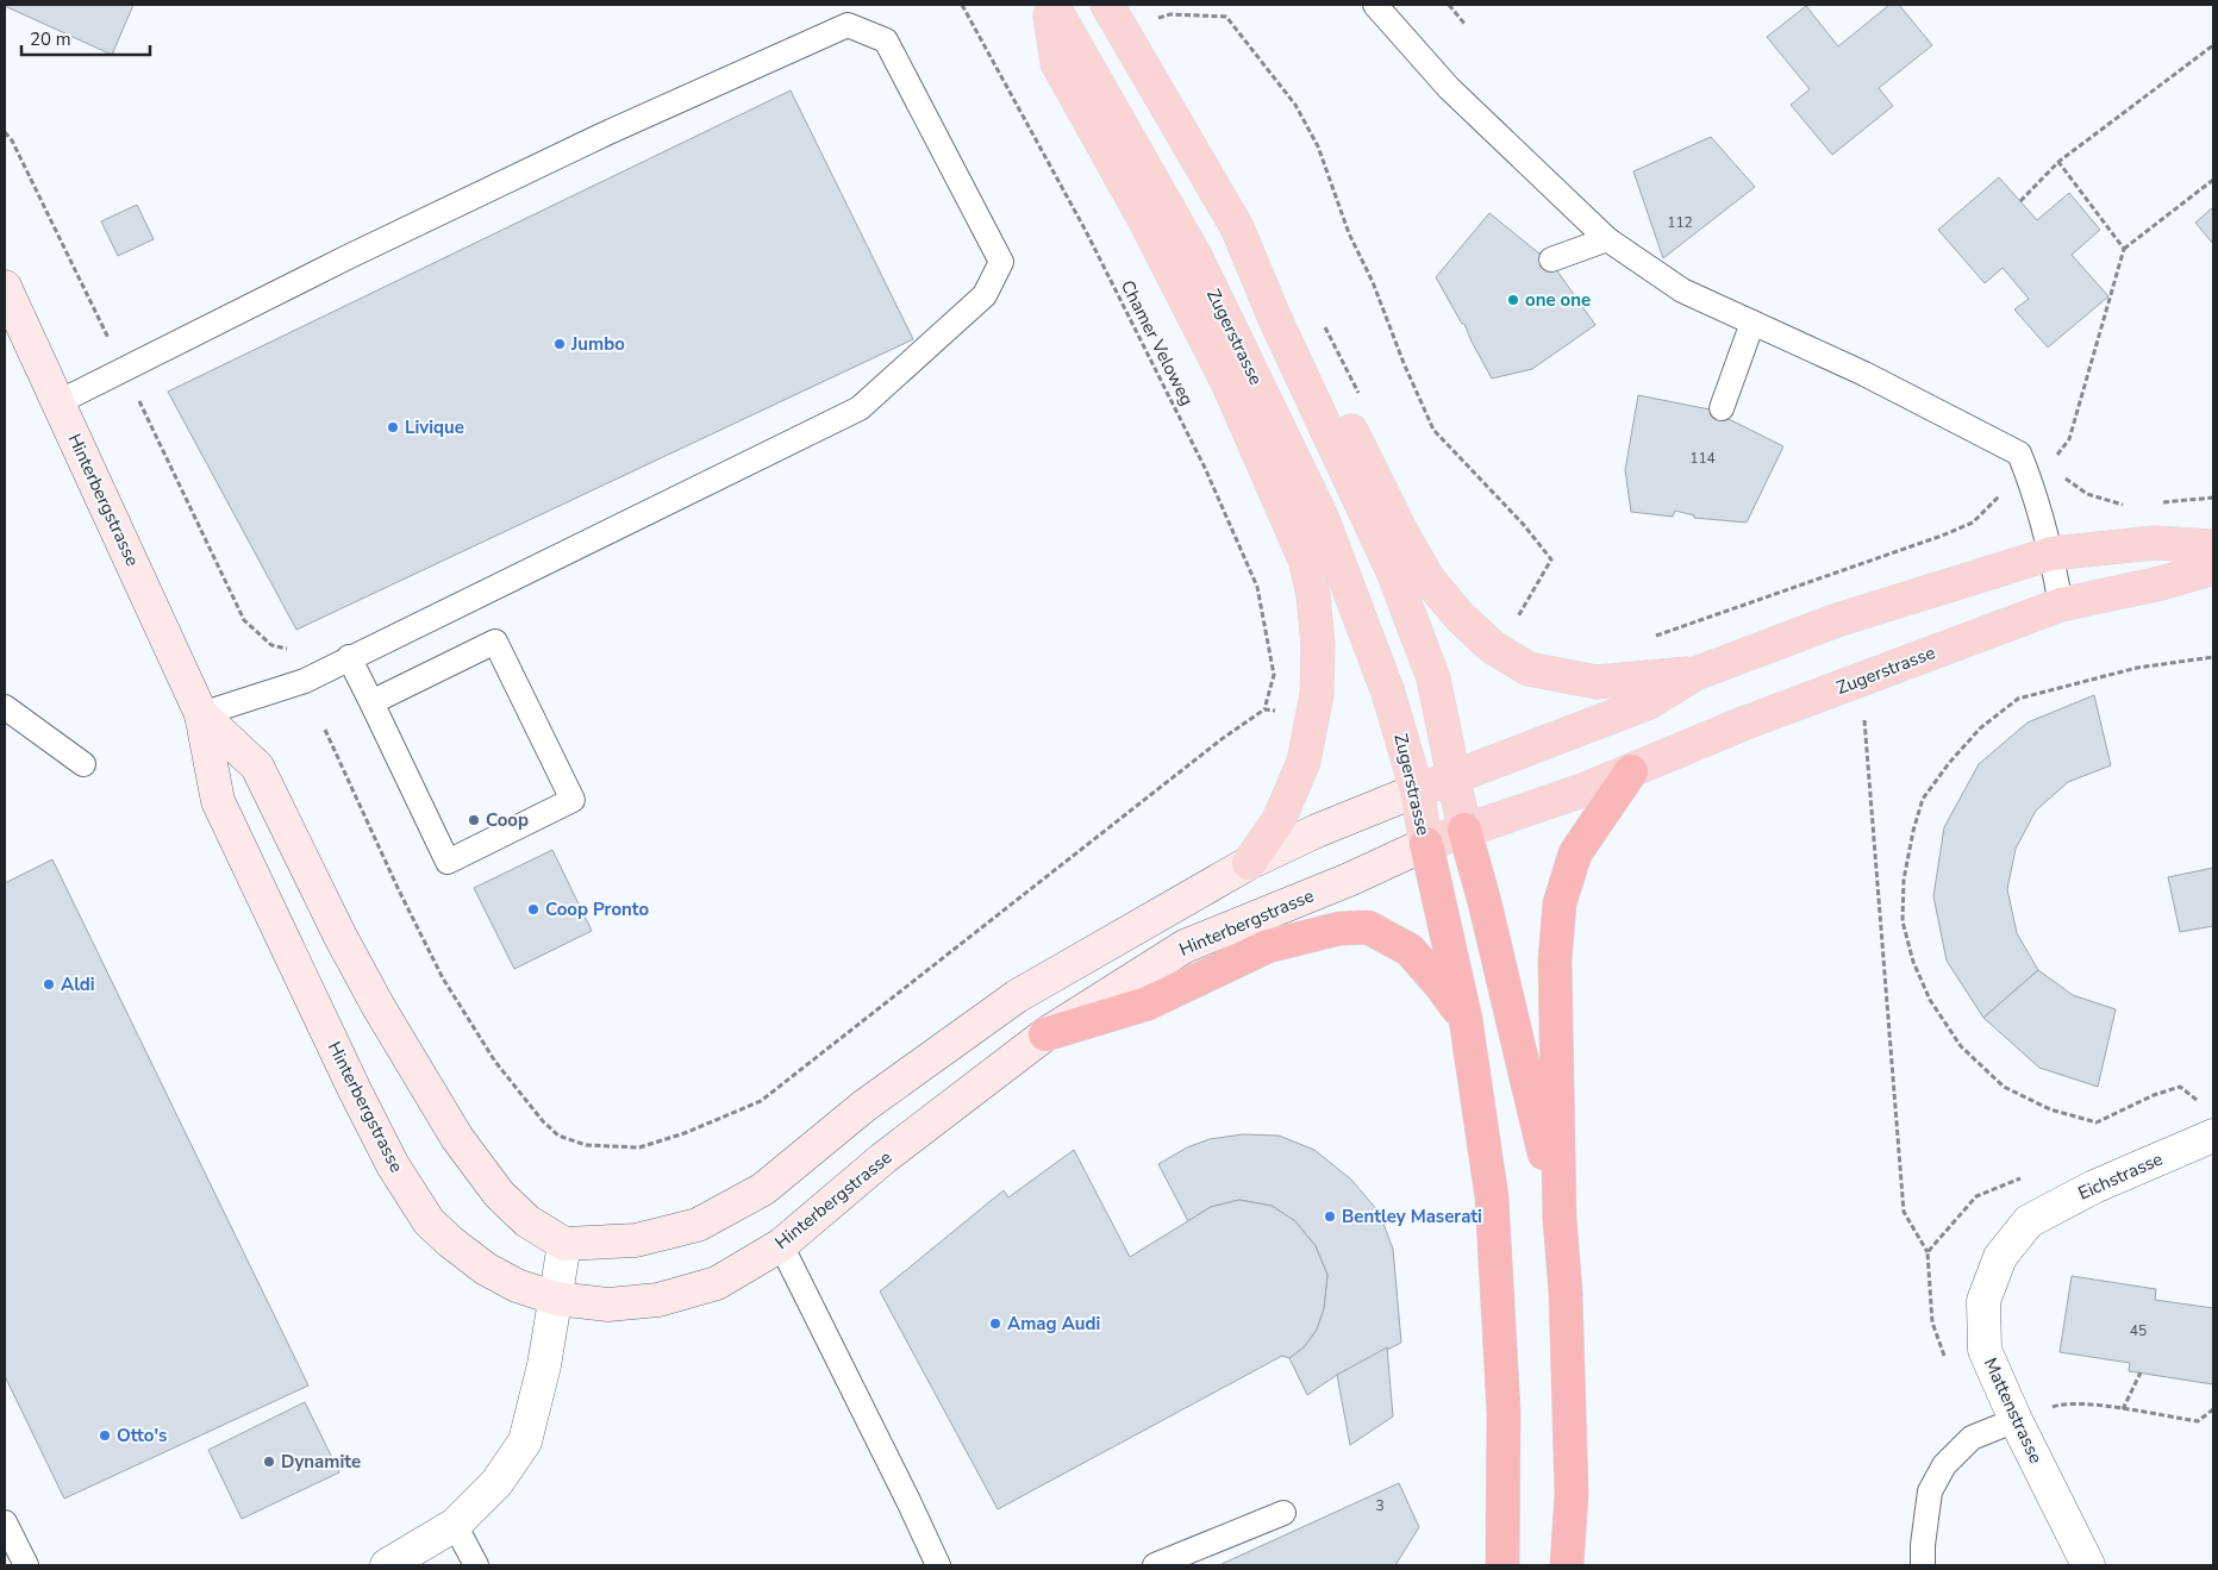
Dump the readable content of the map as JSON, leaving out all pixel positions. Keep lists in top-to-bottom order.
{
  "streets": {
    "main road": ["Zugerstrasse"],
    "street": ["Hinterbergstrasse", "Eichstrasse", "Mattenstrasse"],
    "path": ["Chamer Veloweg"]
  },
  "crossings": [
    ["Zugerstrasse", "Hinterbergstrasse"],
    ["Eichstrasse", "Mattenstrasse"]
  ],
  "places": [
    "one one",
    "Jumbo",
    "Livique",
    "Coop",
    "Coop Pronto",
    "Aldi",
    "Bentley Maserati",
    "Amag Audi",
    "Otto's",
    "Dynamite"
  ],
  "house_numbers": [
    "112",
    "114",
    "45",
    "3"
  ],
  "scale_bar": "20 m"
}
